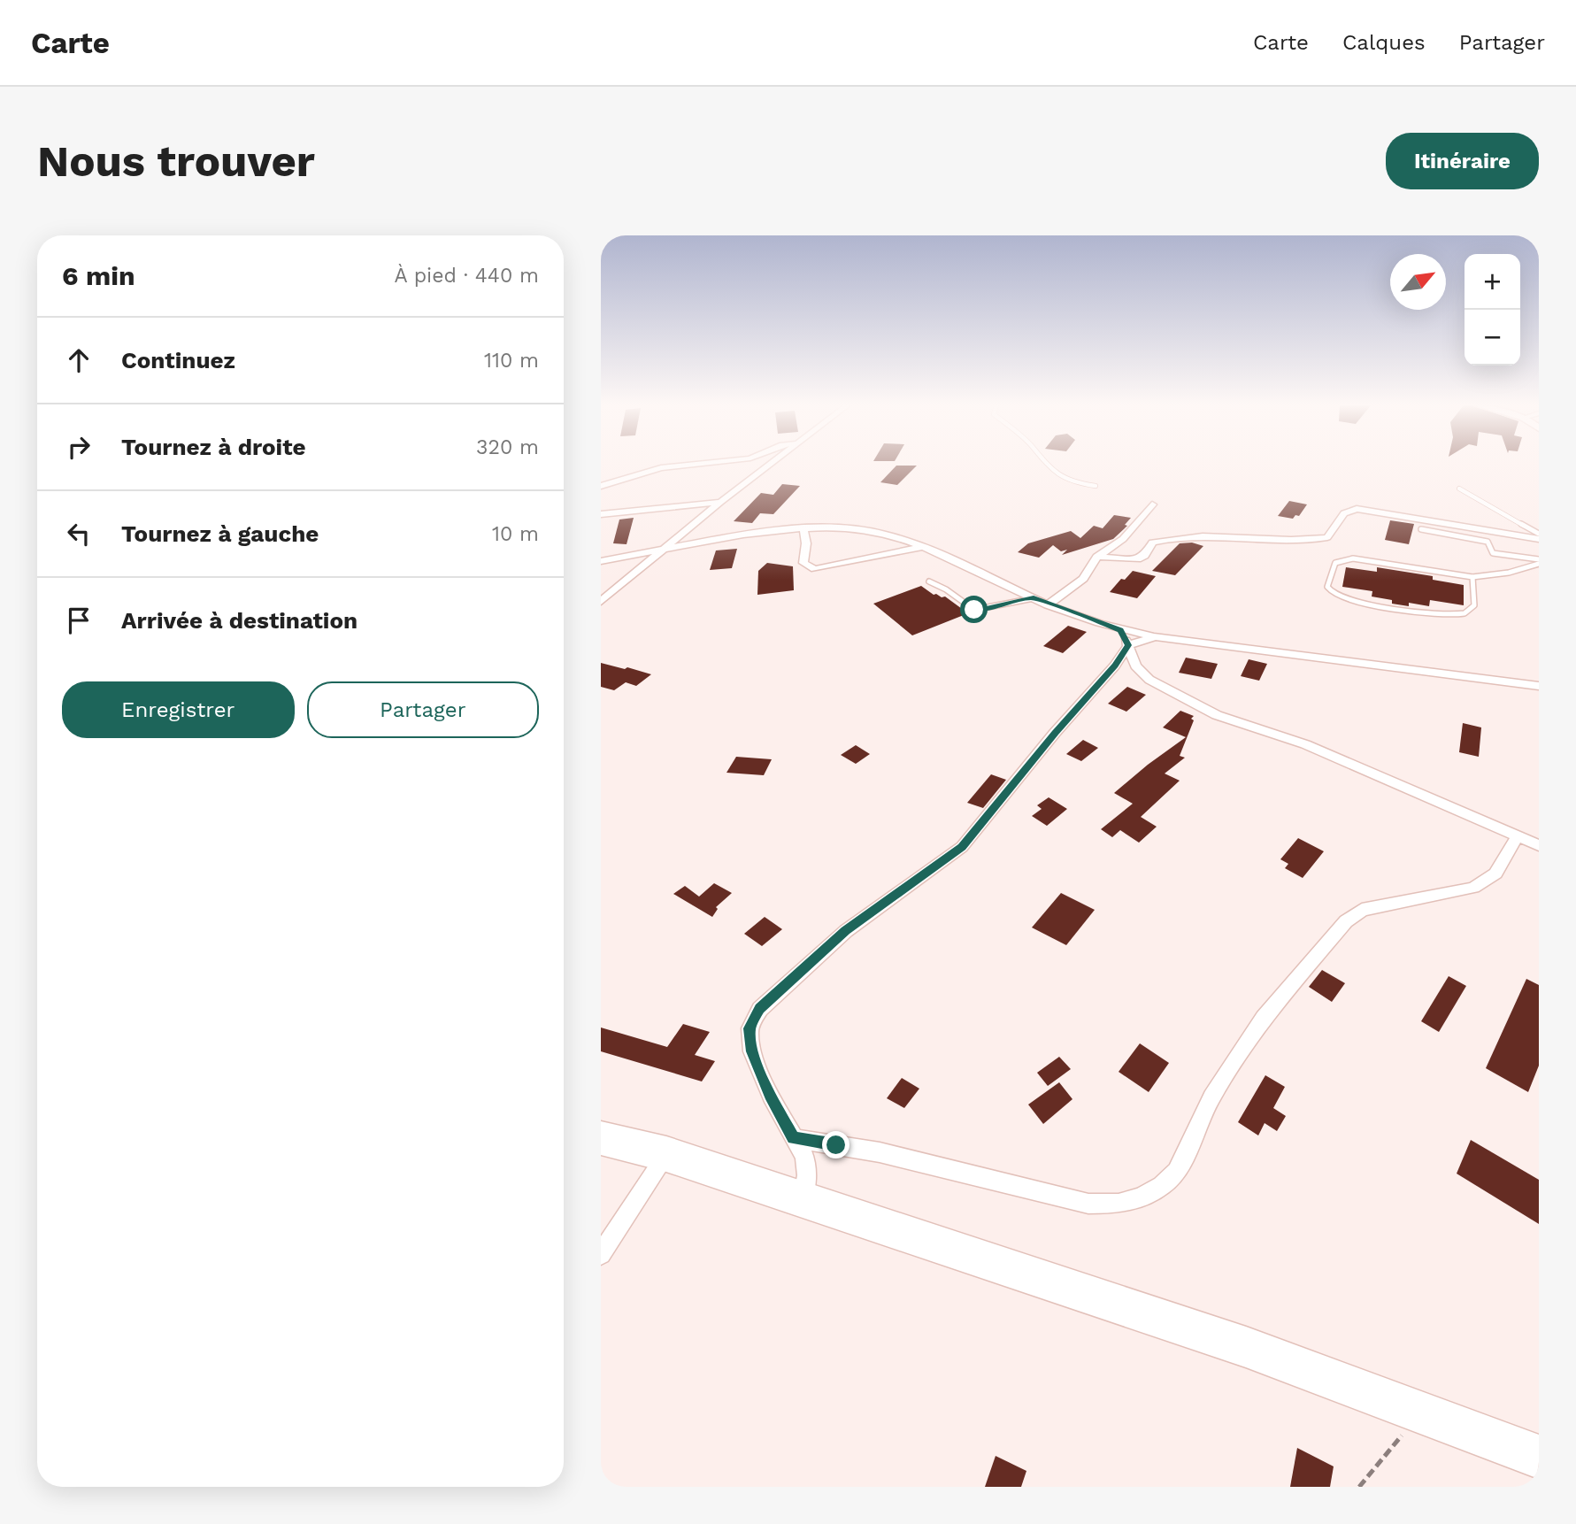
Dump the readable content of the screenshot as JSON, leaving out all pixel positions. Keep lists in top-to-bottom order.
{
  "north": "top right",
  "page": {
    "header": "Carte",
    "nav": ["Carte", "Calques", "Partager"],
    "buttons": [
      "Itinéraire",
      ["Enregistrer", "Partager"]
    ],
    "title": "Nous trouver",
    "heading": ["6 min", "À pied · 440 m"],
    "map_buttons": ["+", "−"],
    "list": [
      ["Continuez", "110 m"],
      ["Tournez à droite", "320 m"],
      ["Tournez à gauche", "10 m"],
      "Arrivée à destination"
    ]
  }
}
